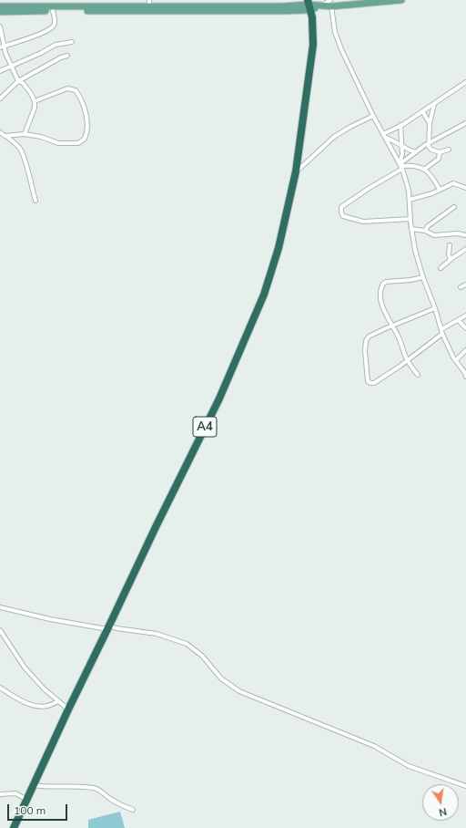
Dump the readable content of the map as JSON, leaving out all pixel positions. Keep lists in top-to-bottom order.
{
  "streets": {
    "highway": ["A4"]
  },
  "scale_bar": "100 m",
  "north": "bottom"
}
